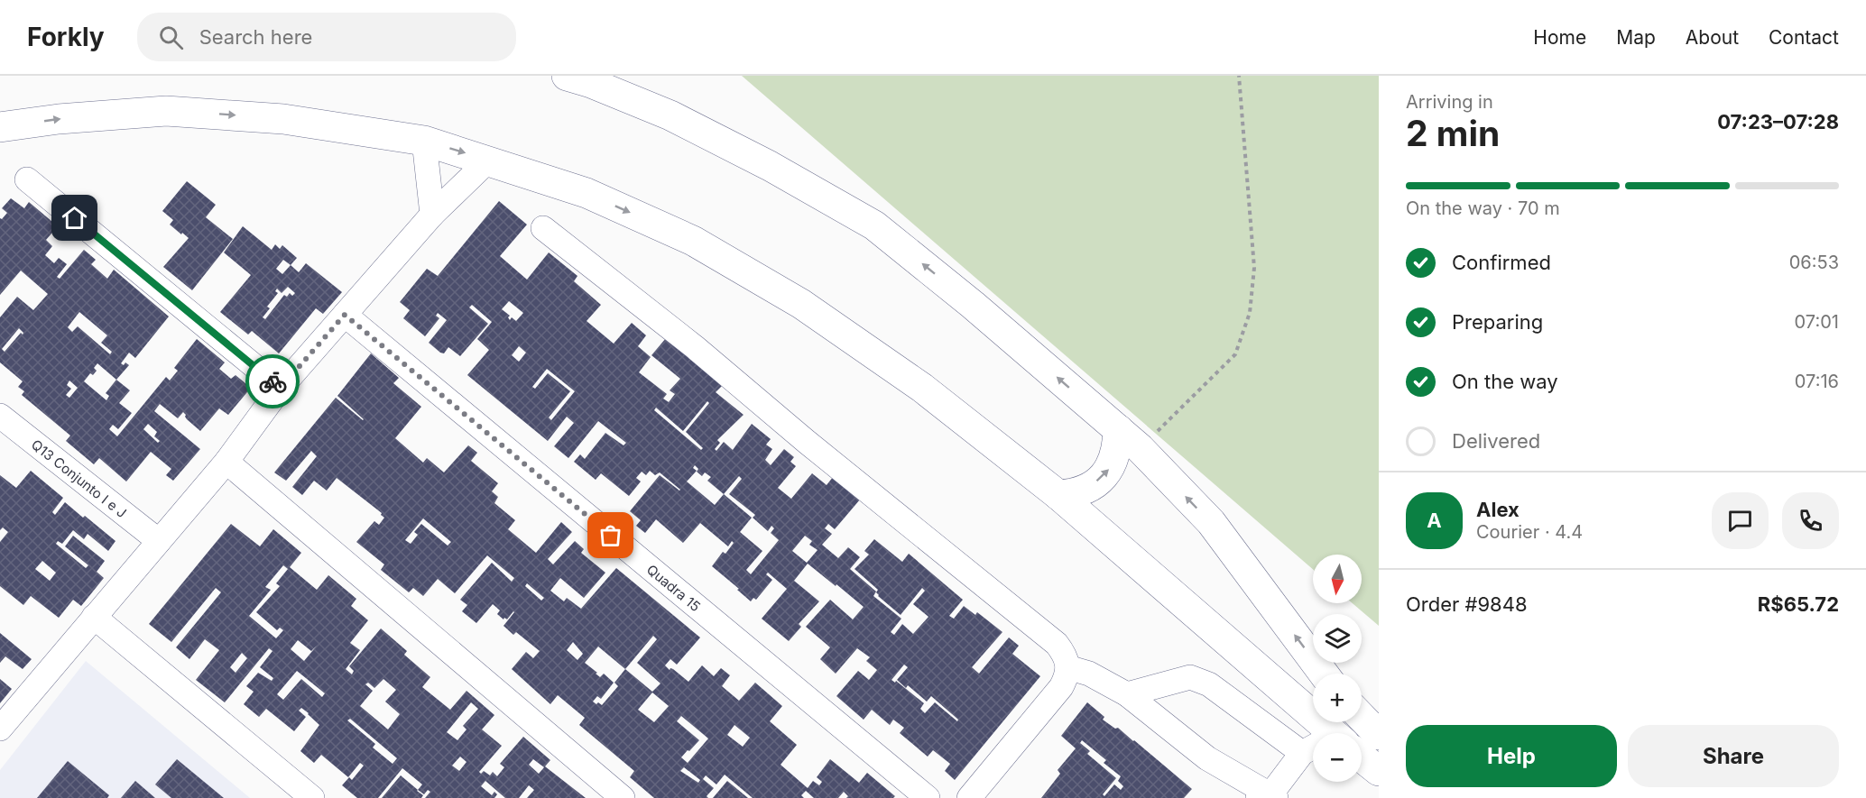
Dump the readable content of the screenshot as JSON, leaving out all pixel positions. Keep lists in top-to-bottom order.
{
  "streets": {
    "street": ["Q13 Conjunto I e J", "Quadra 15"]
  },
  "north": "bottom",
  "page": {
    "header": "Forkly",
    "search": "Search here",
    "nav": [
      "Home",
      "Map",
      "About",
      "Contact"
    ],
    "heading": ["2 min", "Arriving in", "07:23–07:28"],
    "panel": [
      "Alex",
      "Courier · 4.4",
      "Order #9848",
      "R$65.72"
    ],
    "bar": "On the way · 70 m",
    "list": [
      ["Confirmed", "06:53"],
      ["Preparing", "07:01"],
      ["On the way", "07:16"],
      "Delivered"
    ],
    "round": "A",
    "map_buttons": ["+", "−"],
    "buttons": ["Help", "Share"]
  }
}
